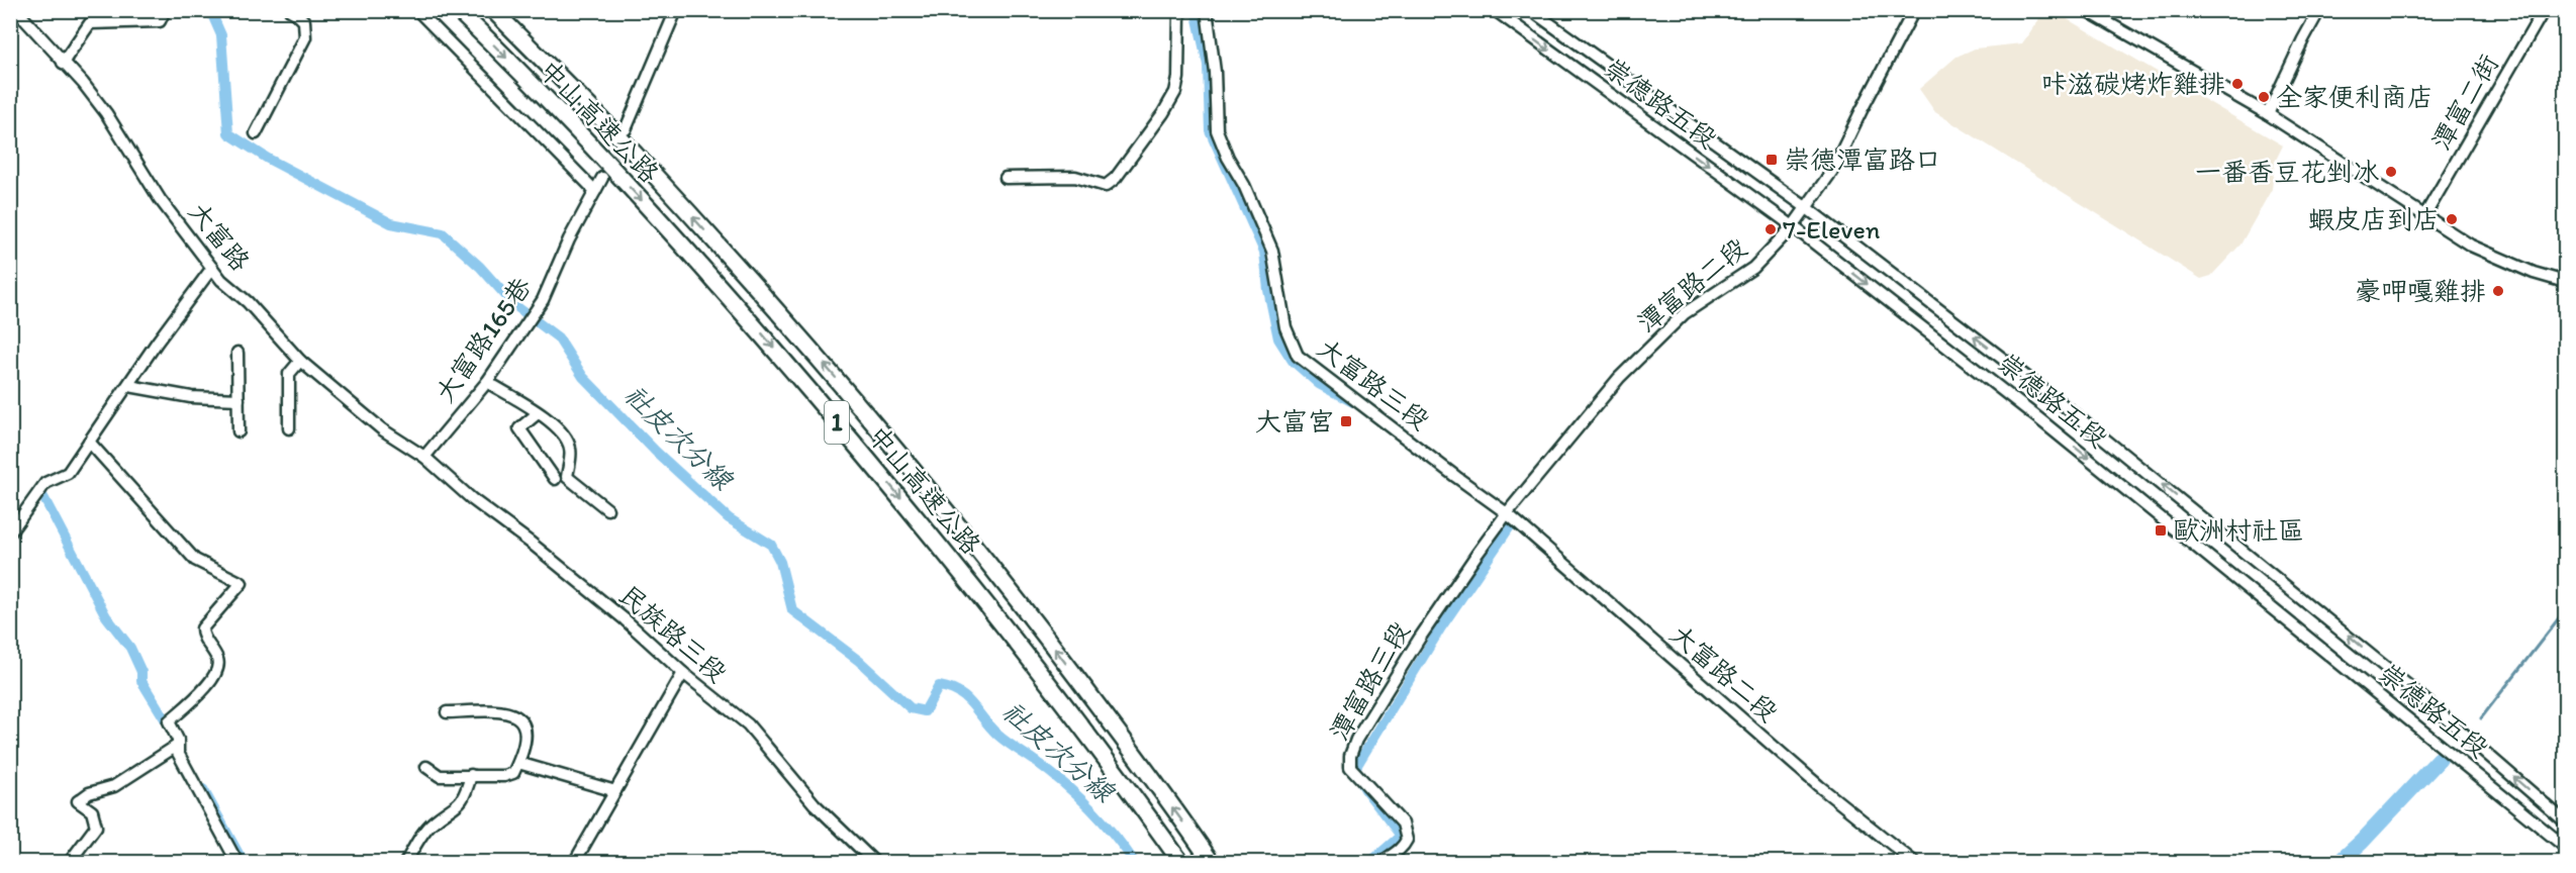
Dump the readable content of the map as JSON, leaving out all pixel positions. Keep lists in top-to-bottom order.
{
  "streets": {
    "highway": ["中山高速公路", "1"],
    "street": [
      "潭富二街",
      "崇德路五段",
      "大富路",
      "潭富路二段",
      "大富路165巷",
      "大富路三段",
      "民族路三段",
      "大富路二段",
      "潭富路三段"
    ]
  },
  "crossings": [
    ["崇德路五段", "潭富路二段"],
    ["大富路", "大富路165巷"],
    ["大富路", "民族路三段"],
    ["潭富路二段", "大富路三段"],
    ["潭富路二段", "大富路二段"],
    ["潭富路二段", "潭富路三段"],
    ["大富路165巷", "民族路三段"],
    ["大富路三段", "大富路二段"],
    ["大富路三段", "潭富路三段"],
    ["大富路二段", "潭富路三段"]
  ],
  "water": ["社皮次分線"],
  "places": {
    "other": [
      "咔滋碳烤炸雞排",
      "全家便利商店",
      "一番香豆花剉冰",
      "蝦皮店到店",
      "7-Eleven",
      "豪呷嘎雞排"
    ],
    "transit": ["崇德潭富路口", "大富宮", "歐洲村社區"]
  }
}
